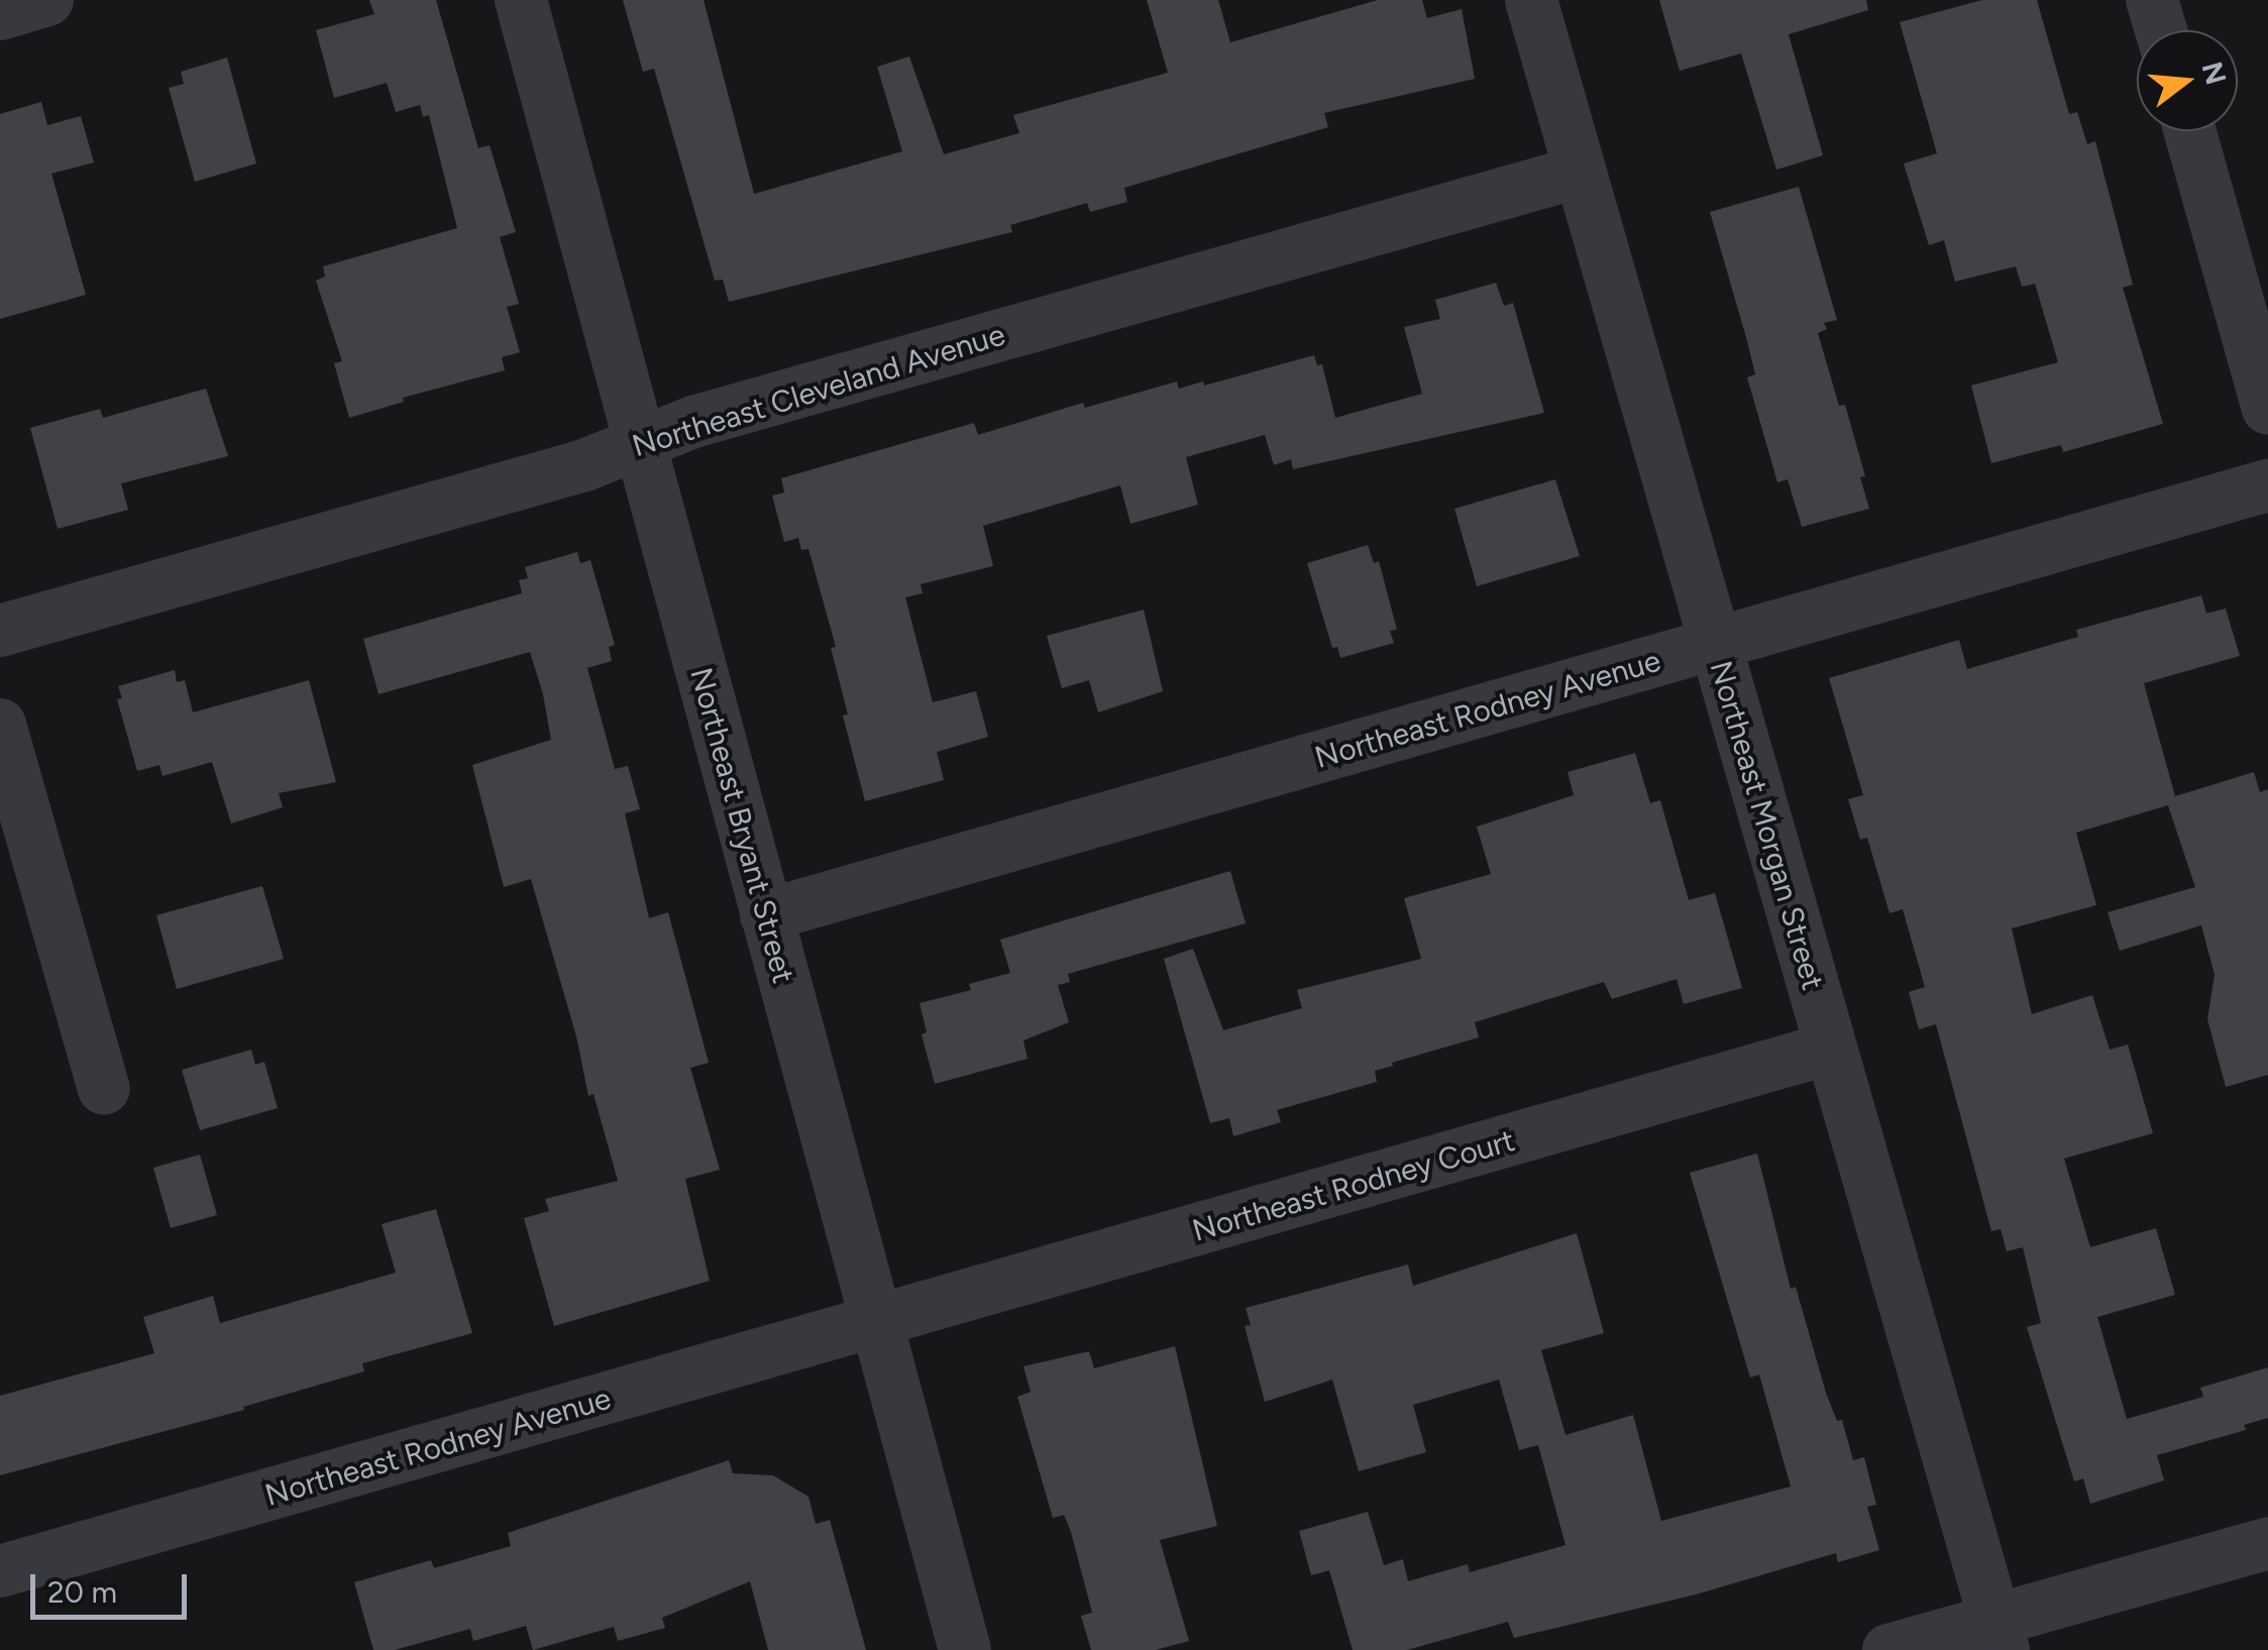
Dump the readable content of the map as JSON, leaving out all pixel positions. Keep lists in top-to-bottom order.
{
  "streets": {
    "street": [
      "Northeast Cleveland Avenue",
      "Northeast Rodney Avenue",
      "Northeast Bryant Street",
      "Northeast Morgan Street",
      "Northeast Rodney Court"
    ]
  },
  "crossings": [
    ["Northeast Cleveland Avenue", "Northeast Bryant Street"],
    ["Northeast Cleveland Avenue", "Northeast Morgan Street"],
    ["Northeast Rodney Avenue", "Northeast Bryant Street"],
    ["Northeast Rodney Avenue", "Northeast Morgan Street"],
    ["Northeast Rodney Avenue", "Northeast Rodney Court"],
    ["Northeast Bryant Street", "Northeast Rodney Court"],
    ["Northeast Morgan Street", "Northeast Rodney Court"]
  ],
  "scale_bar": "20 m",
  "north": "right"
}
